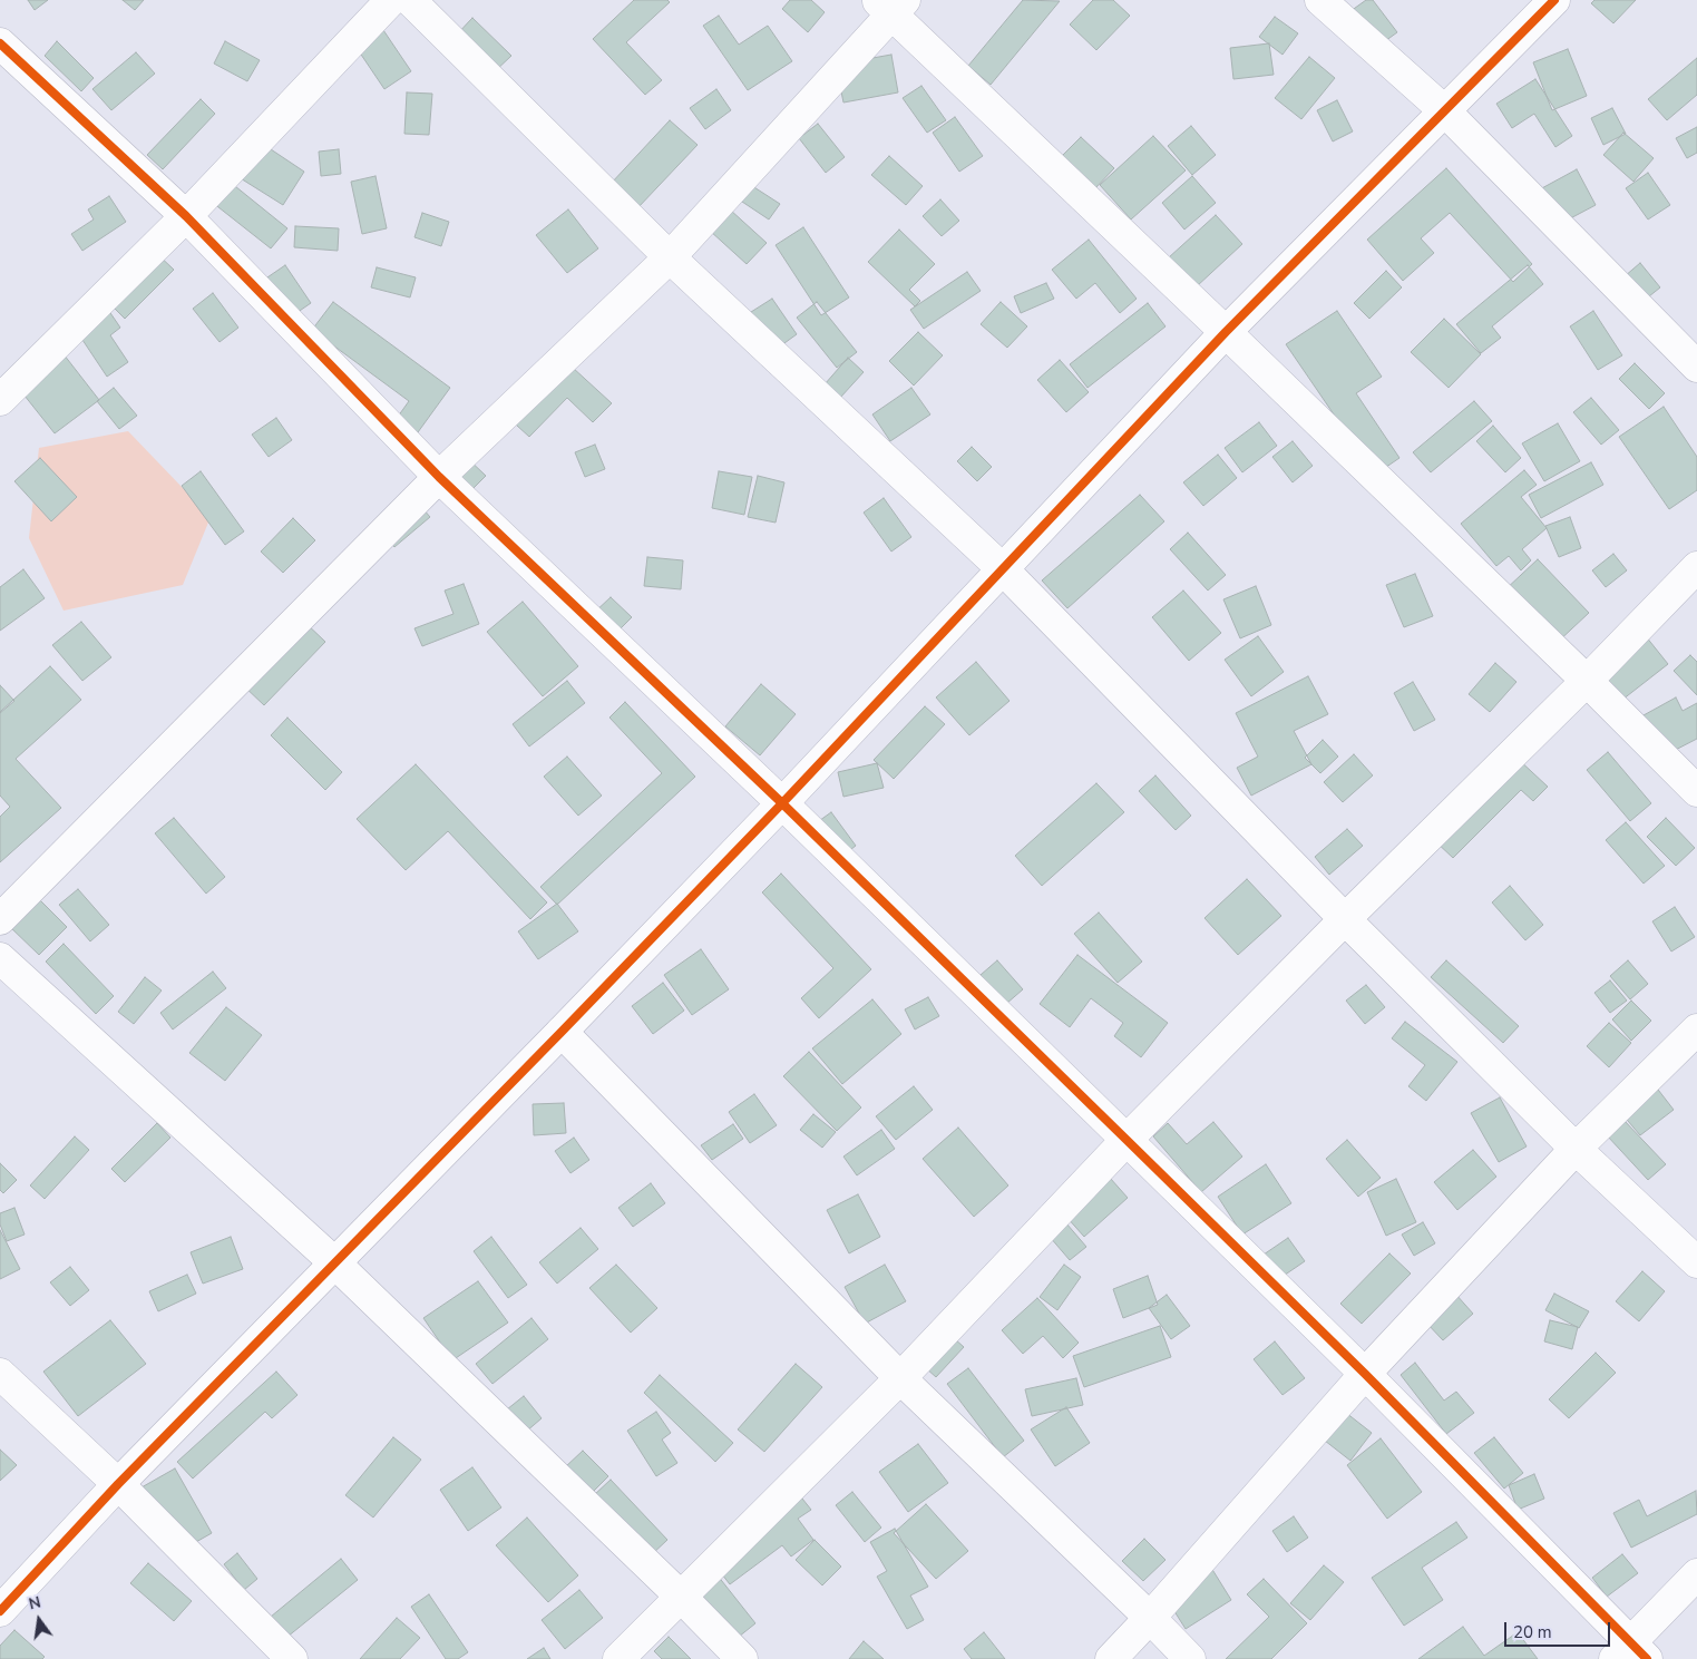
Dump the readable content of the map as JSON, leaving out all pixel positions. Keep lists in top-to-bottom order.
{
  "scale_bar": "20 m",
  "north": "top"
}
